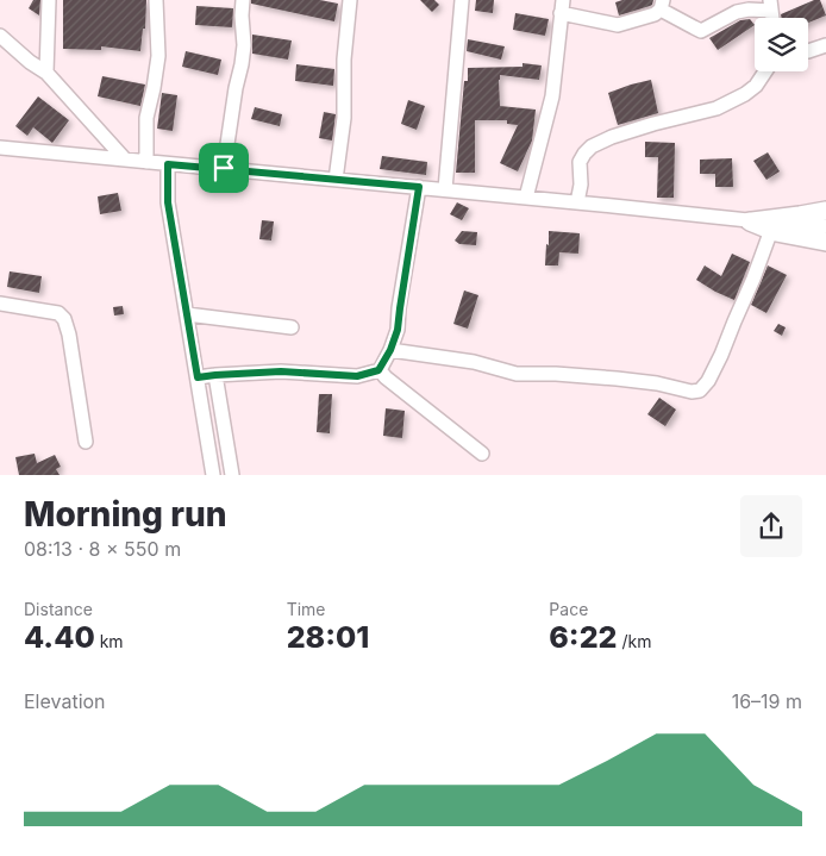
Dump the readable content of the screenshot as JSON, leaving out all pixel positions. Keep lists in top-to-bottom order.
{
  "page": {
    "heading": ["Morning run", "08:13 · 8 × 550 m"],
    "stats": [
      ["Distance", "4.40 km"],
      ["Time", "28:01"],
      ["Pace", "6:22 /km"]
    ],
    "chart": ["Elevation", "16–19 m"]
  }
}
